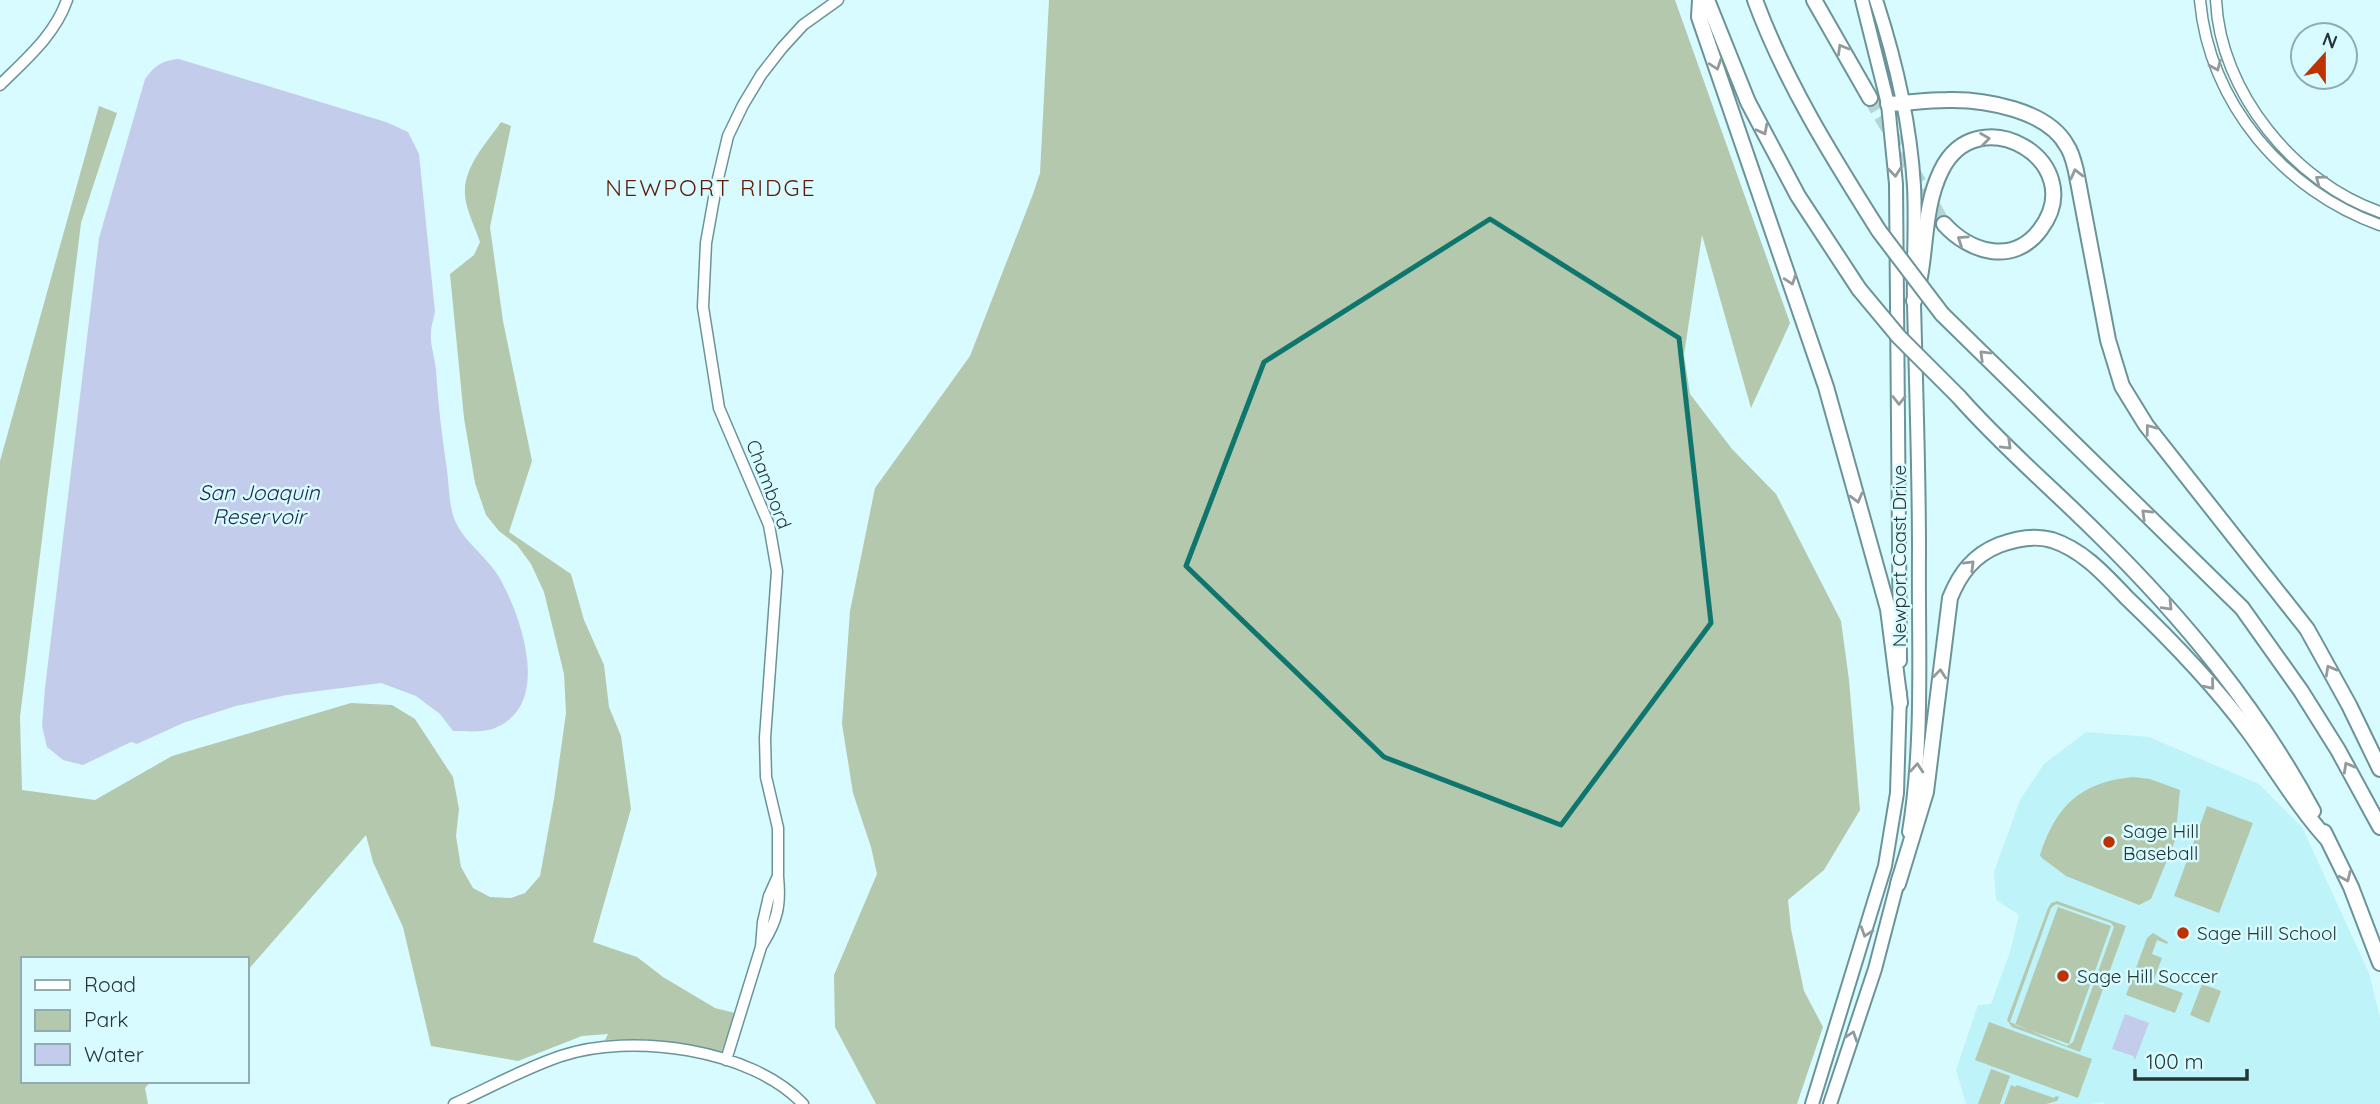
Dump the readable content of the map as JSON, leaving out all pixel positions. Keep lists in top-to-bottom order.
{
  "streets": {
    "main road": ["Newport Coast Drive"],
    "street": ["Chambord"]
  },
  "districts": ["NEWPORT RIDGE"],
  "water": ["San Joaquin Reservoir"],
  "places": ["Sage Hill Baseball", "Sage Hill School", "Sage Hill Soccer"],
  "legend": ["Road", "Park", "Water"],
  "scale_bar": "100 m",
  "north": "top"
}
